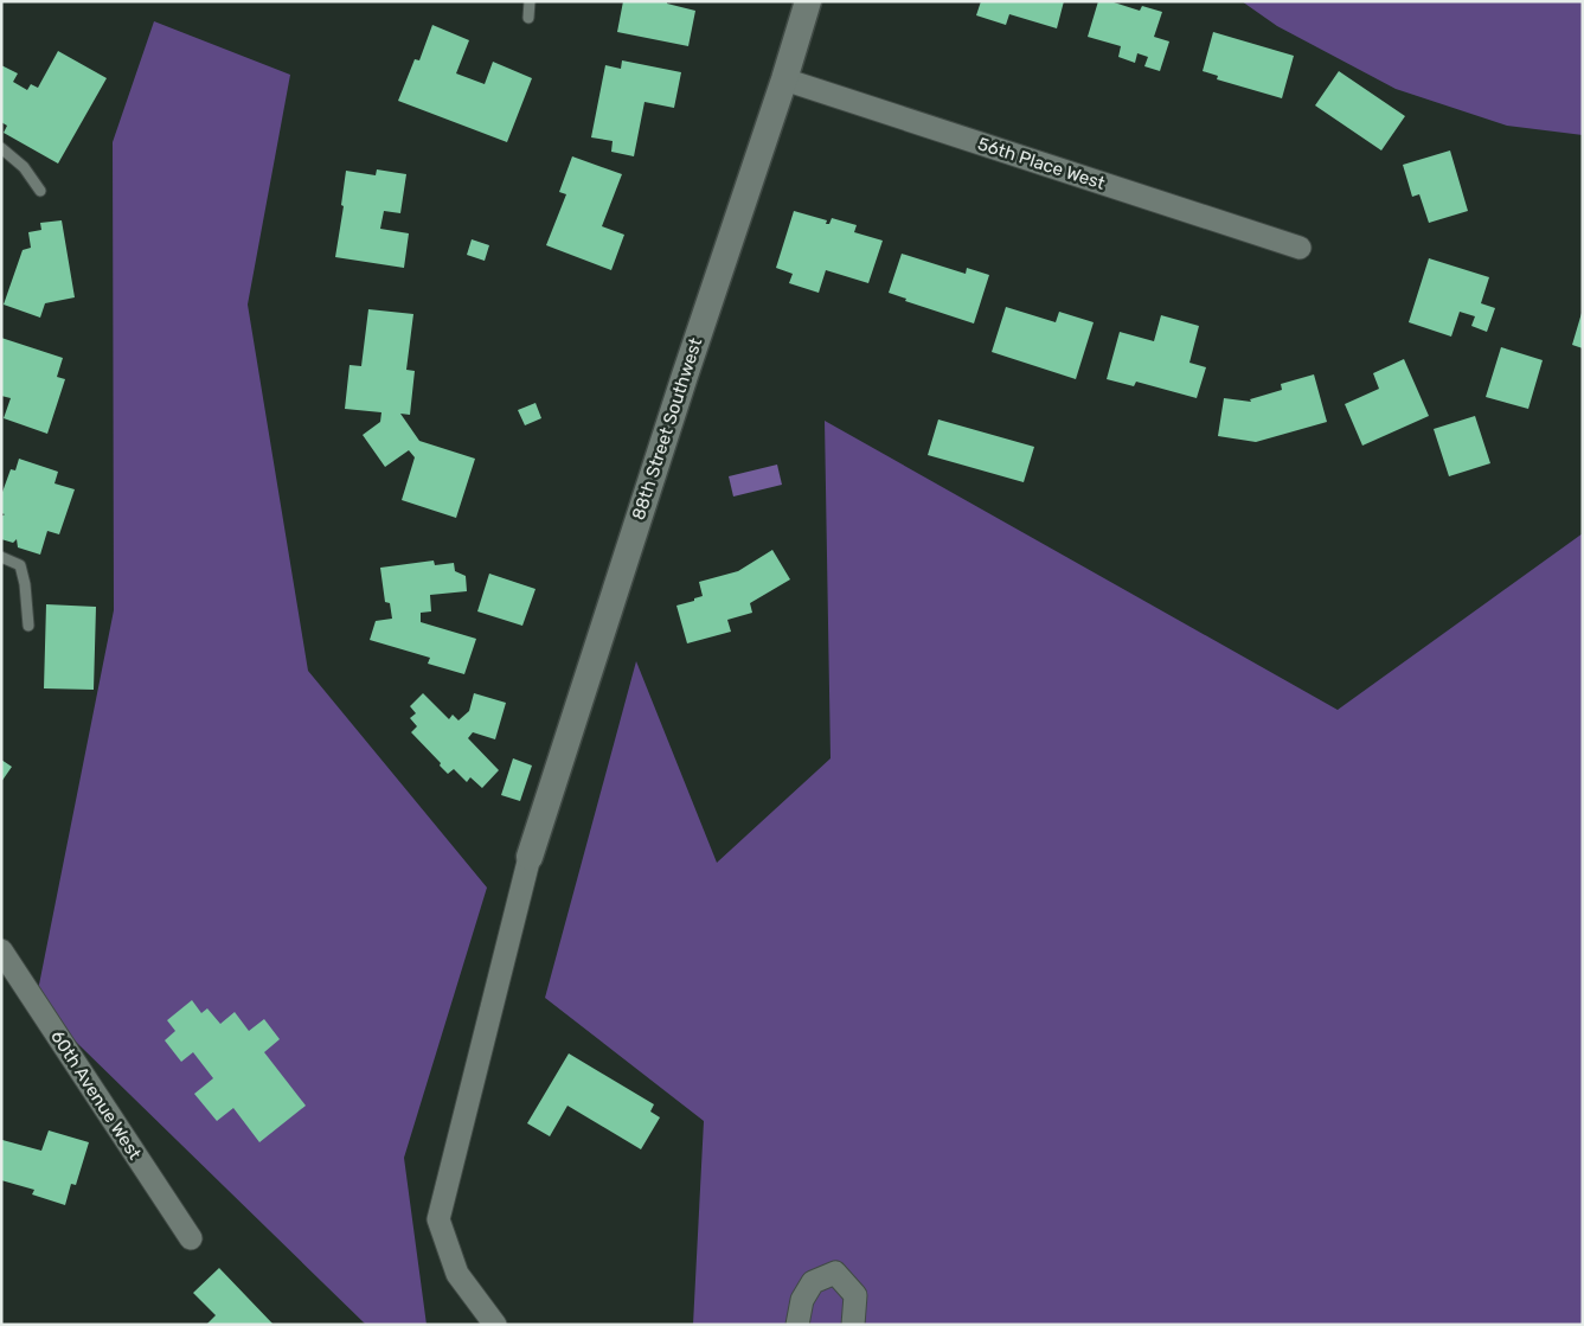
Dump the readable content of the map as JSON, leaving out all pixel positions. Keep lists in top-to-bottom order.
{
  "streets": {
    "street": ["56th Place West", "88th Street Southwest", "60th Avenue West"]
  },
  "crossings": [
    ["56th Place West", "88th Street Southwest"]
  ]
}
